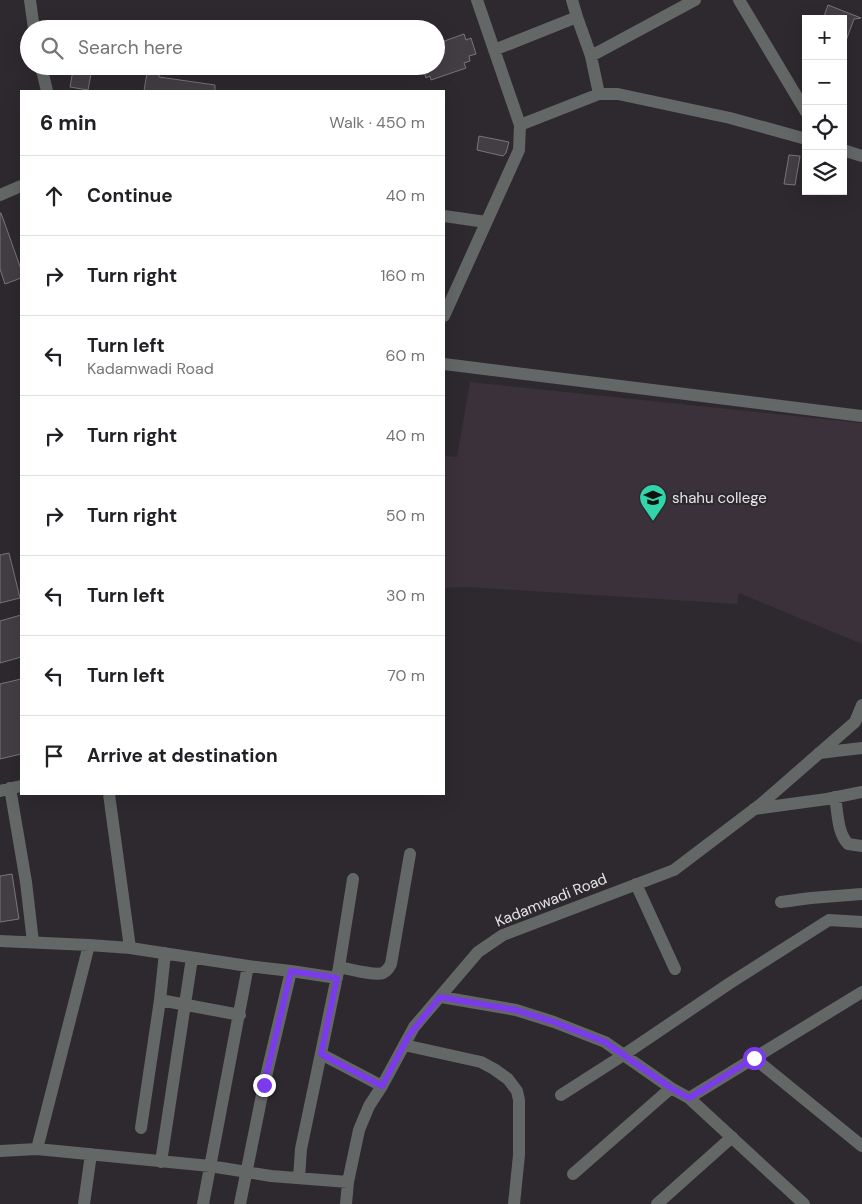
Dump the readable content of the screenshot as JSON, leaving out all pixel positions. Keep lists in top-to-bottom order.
{
  "streets": {
    "street": ["Kadamwadi Road"]
  },
  "places": {
    "school or university": ["shahu college"]
  },
  "page": {
    "map_buttons": ["+", "−"],
    "search": "Search here",
    "heading": ["6 min", "Walk · 450 m"],
    "list": [
      ["Continue", "40 m"],
      ["Turn right", "160 m"],
      ["Turn left", "Kadamwadi Road", "60 m"],
      ["Turn right", "40 m"],
      ["Turn right", "50 m"],
      ["Turn left", "30 m"],
      ["Turn left", "70 m"],
      "Arrive at destination"
    ]
  }
}
